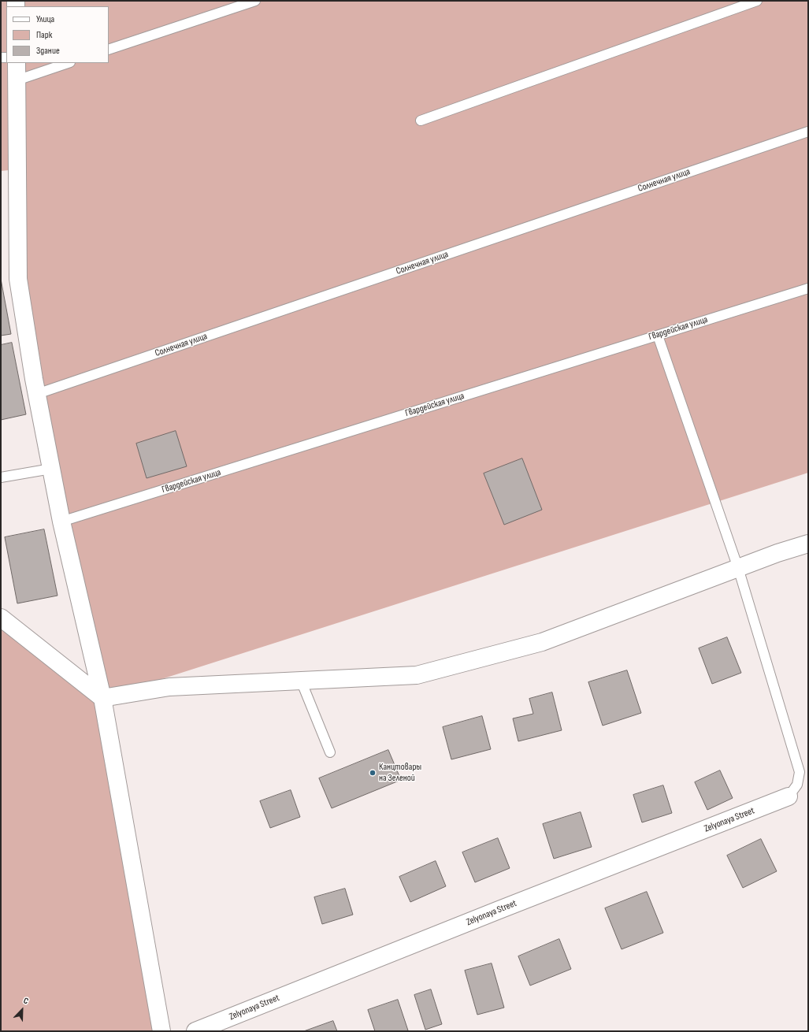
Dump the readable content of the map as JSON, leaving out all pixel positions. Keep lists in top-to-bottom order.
{
  "streets": {
    "street": ["Zelyonaya Street"],
    "lane": ["Солнечная улица", "Гвардейская улица"]
  },
  "places": ["Канцтовары на Зеленой"],
  "legend": ["Улица", "Парк", "Здание"],
  "north": "top right"
}
